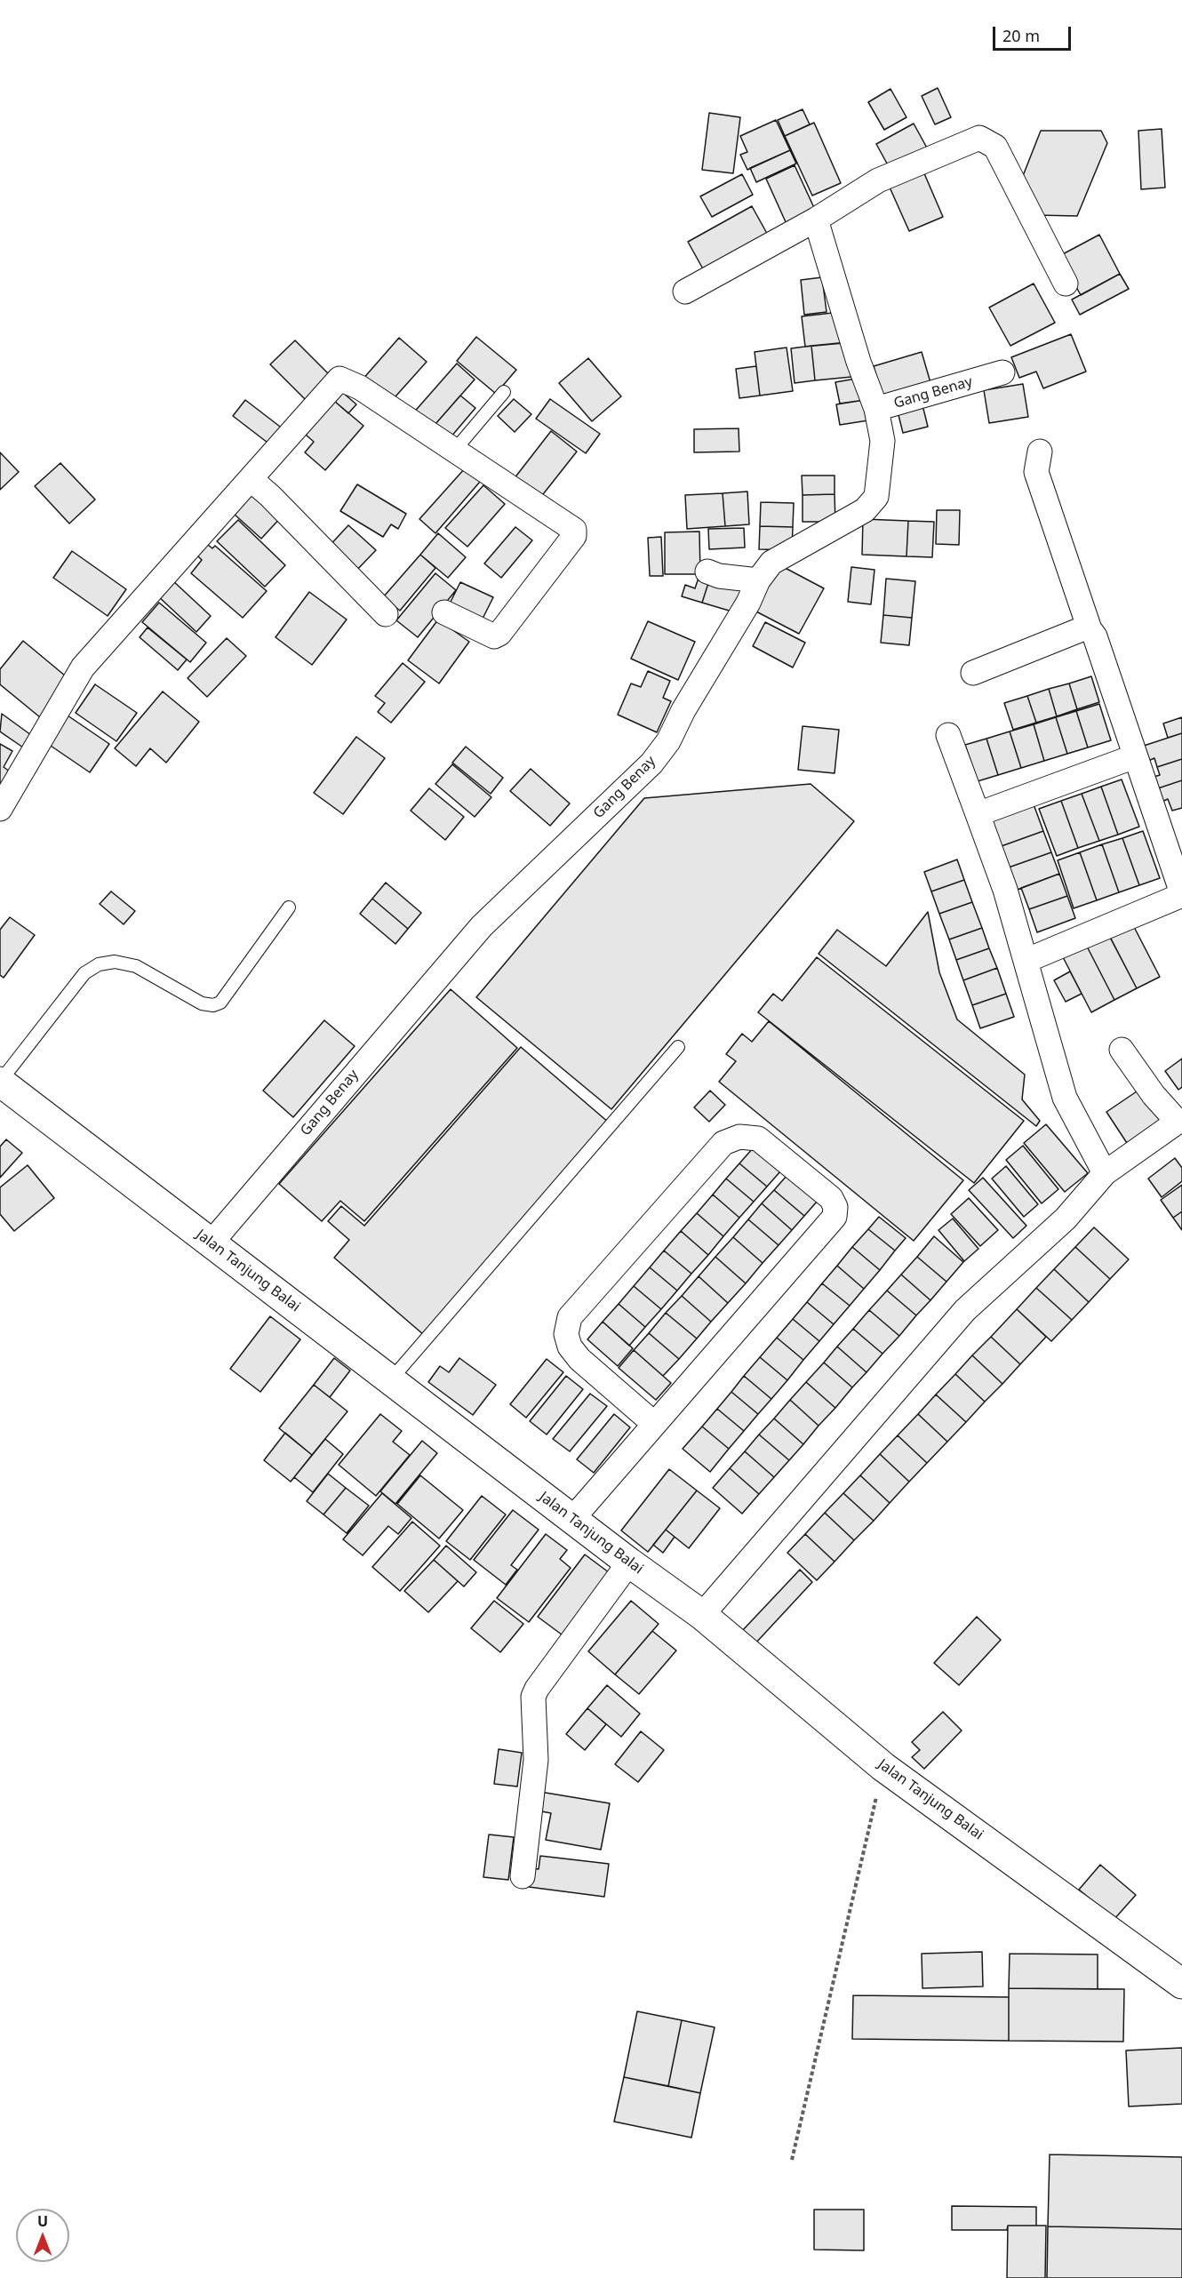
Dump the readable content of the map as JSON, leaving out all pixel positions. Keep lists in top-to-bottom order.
{
  "streets": {
    "street": ["Gang Benay", "Jalan Tanjung Balai"]
  },
  "crossings": [
    ["Gang Benay", "Jalan Tanjung Balai"]
  ],
  "scale_bar": "20 m",
  "north": "top"
}
